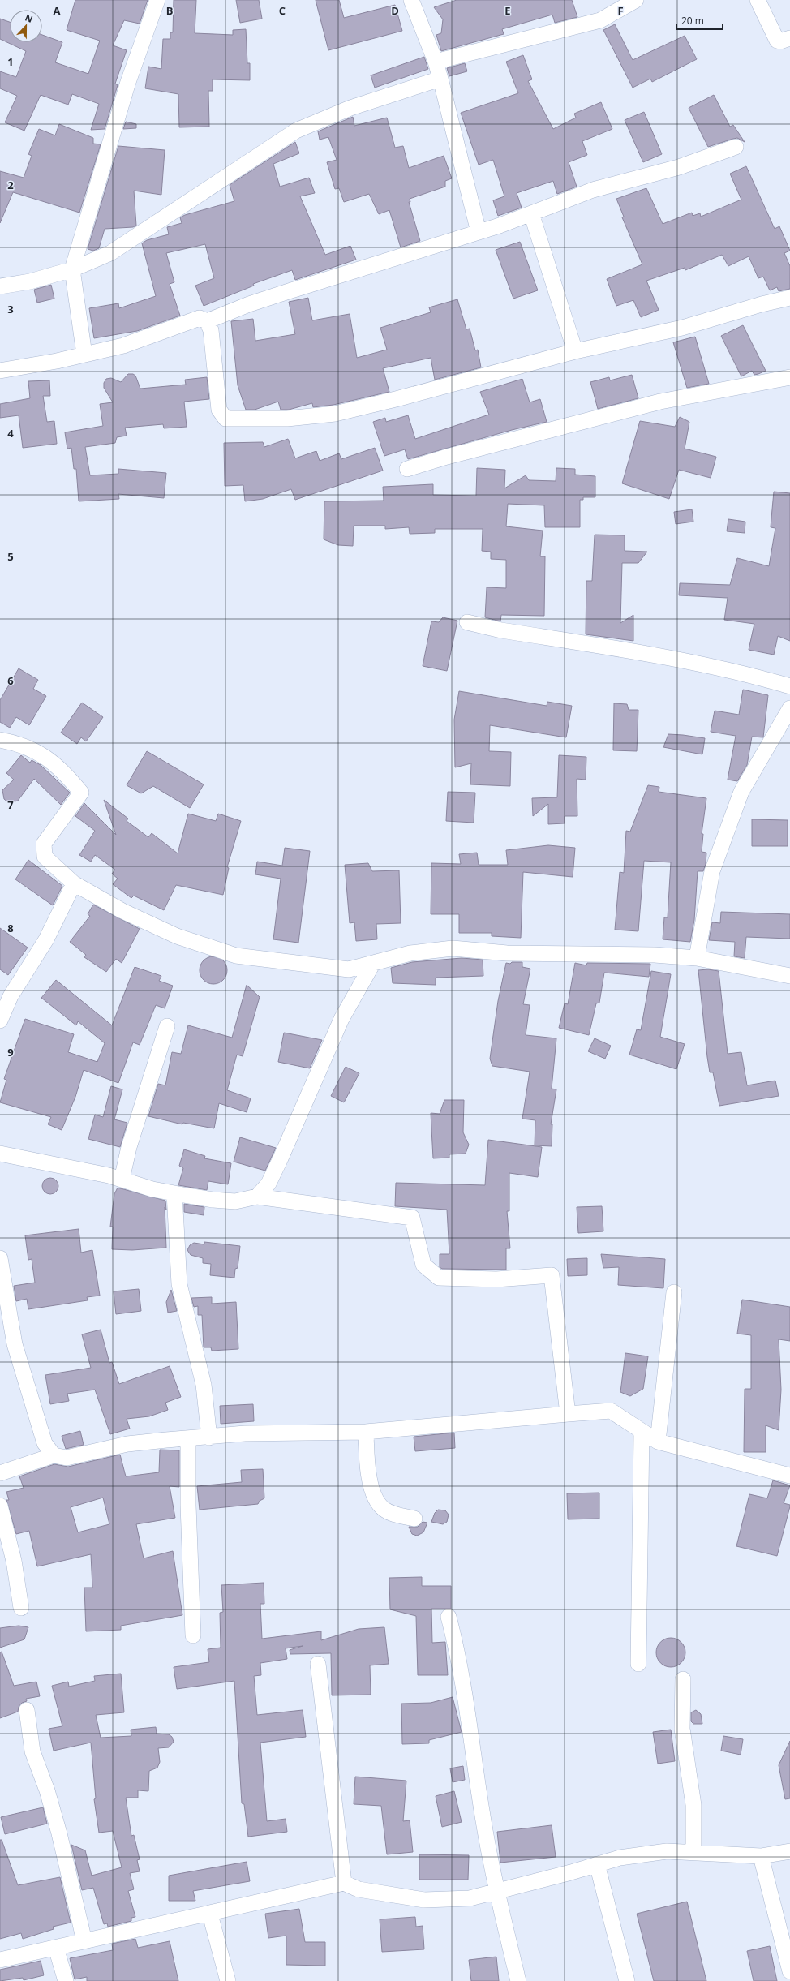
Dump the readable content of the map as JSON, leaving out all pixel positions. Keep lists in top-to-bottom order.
{
  "scale_bar": "20 m",
  "north": "top",
  "grid": {
    "columns": [
      "A",
      "B",
      "C",
      "D",
      "E",
      "F"
    ],
    "rows": [
      "1",
      "2",
      "3",
      "4",
      "5",
      "6",
      "7",
      "8",
      "9"
    ]
  }
}
